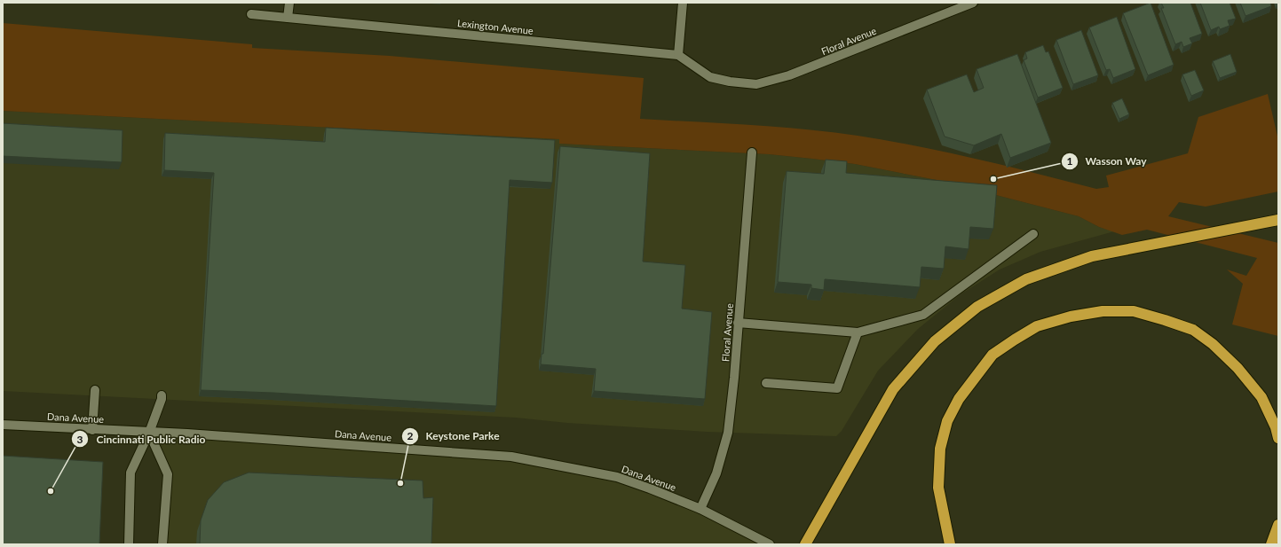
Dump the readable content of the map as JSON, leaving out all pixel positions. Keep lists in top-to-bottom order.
{
  "streets": {
    "street": ["Lexington Avenue", "Floral Avenue", "Dana Avenue"]
  },
  "crossings": [
    ["Lexington Avenue", "Floral Avenue"],
    ["Floral Avenue", "Dana Avenue"]
  ],
  "places": ["Wasson Way", "Keystone Parke", "Cincinnati Public Radio"]
}
